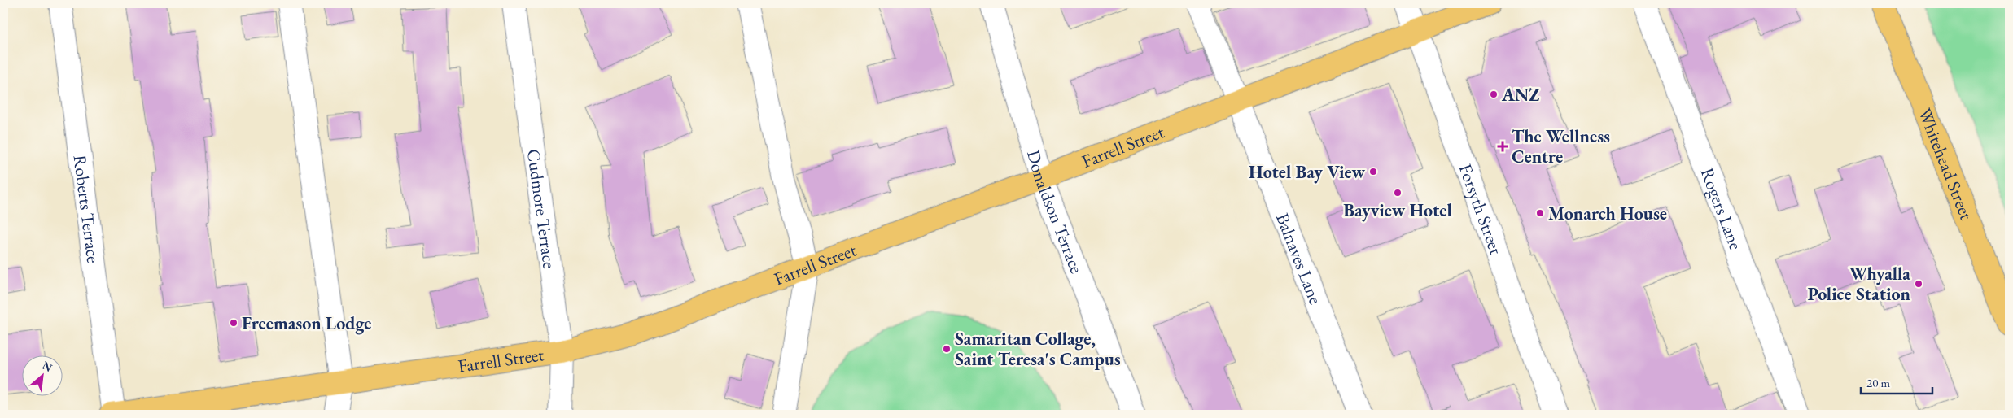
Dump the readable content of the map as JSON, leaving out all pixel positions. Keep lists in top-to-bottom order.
{
  "streets": {
    "main road": ["Farrell Street", "Whitehead Street"],
    "street": [
      "Roberts Terrace",
      "Cudmore Terrace",
      "Forsyth Street",
      "Rogers Lane",
      "Donaldson Terrace",
      "Balnaves Lane"
    ]
  },
  "crossings": [
    ["Farrell Street", "Roberts Terrace"],
    ["Farrell Street", "Cudmore Terrace"],
    ["Farrell Street", "Forsyth Street"],
    ["Farrell Street", "Donaldson Terrace"],
    ["Farrell Street", "Balnaves Lane"]
  ],
  "places": {
    "other": [
      "ANZ",
      "Hotel Bay View",
      "Bayview Hotel",
      "Monarch House",
      "Whyalla Police Station",
      "Freemason Lodge",
      "Samaritan Collage, Saint Teresa's Campus"
    ],
    "health": ["The Wellness Centre"]
  },
  "scale_bar": "20 m",
  "north": "top right"
}
